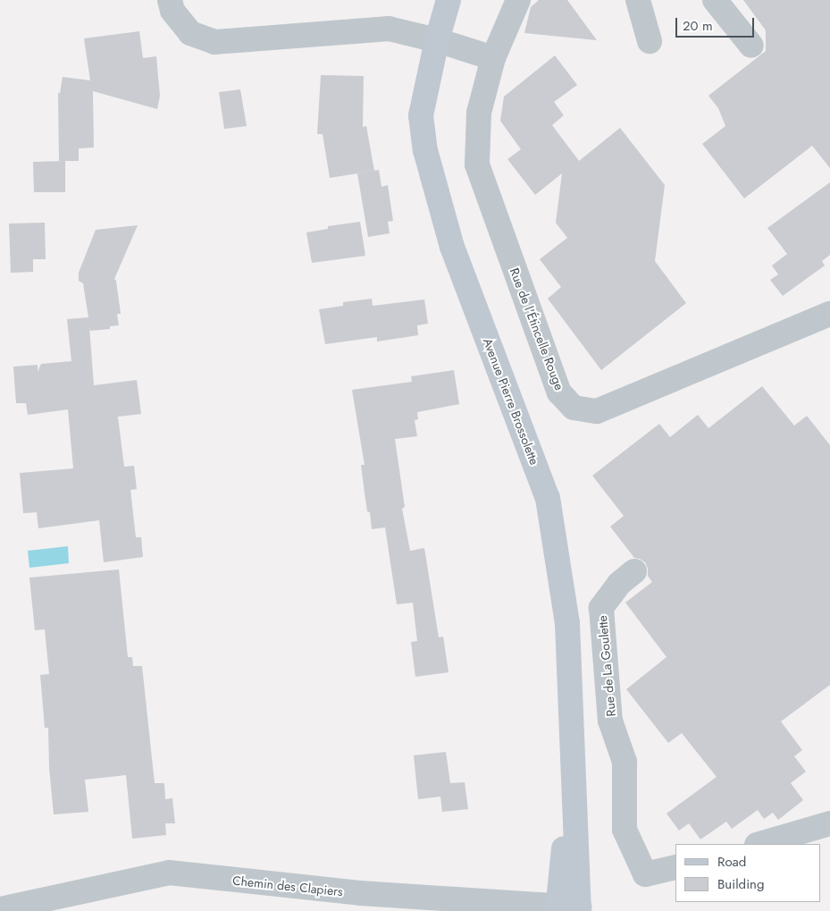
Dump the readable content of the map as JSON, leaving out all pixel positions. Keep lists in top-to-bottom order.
{
  "streets": {
    "street": [
      "Rue de l'Étincelle Rouge",
      "Avenue Pierre Brossolette",
      "Rue de La Goulette",
      "Chemin des Clapiers"
    ]
  },
  "crossings": [
    ["Avenue Pierre Brossolette", "Chemin des Clapiers"]
  ],
  "legend": ["Road", "Building"],
  "scale_bar": "20 m"
}
